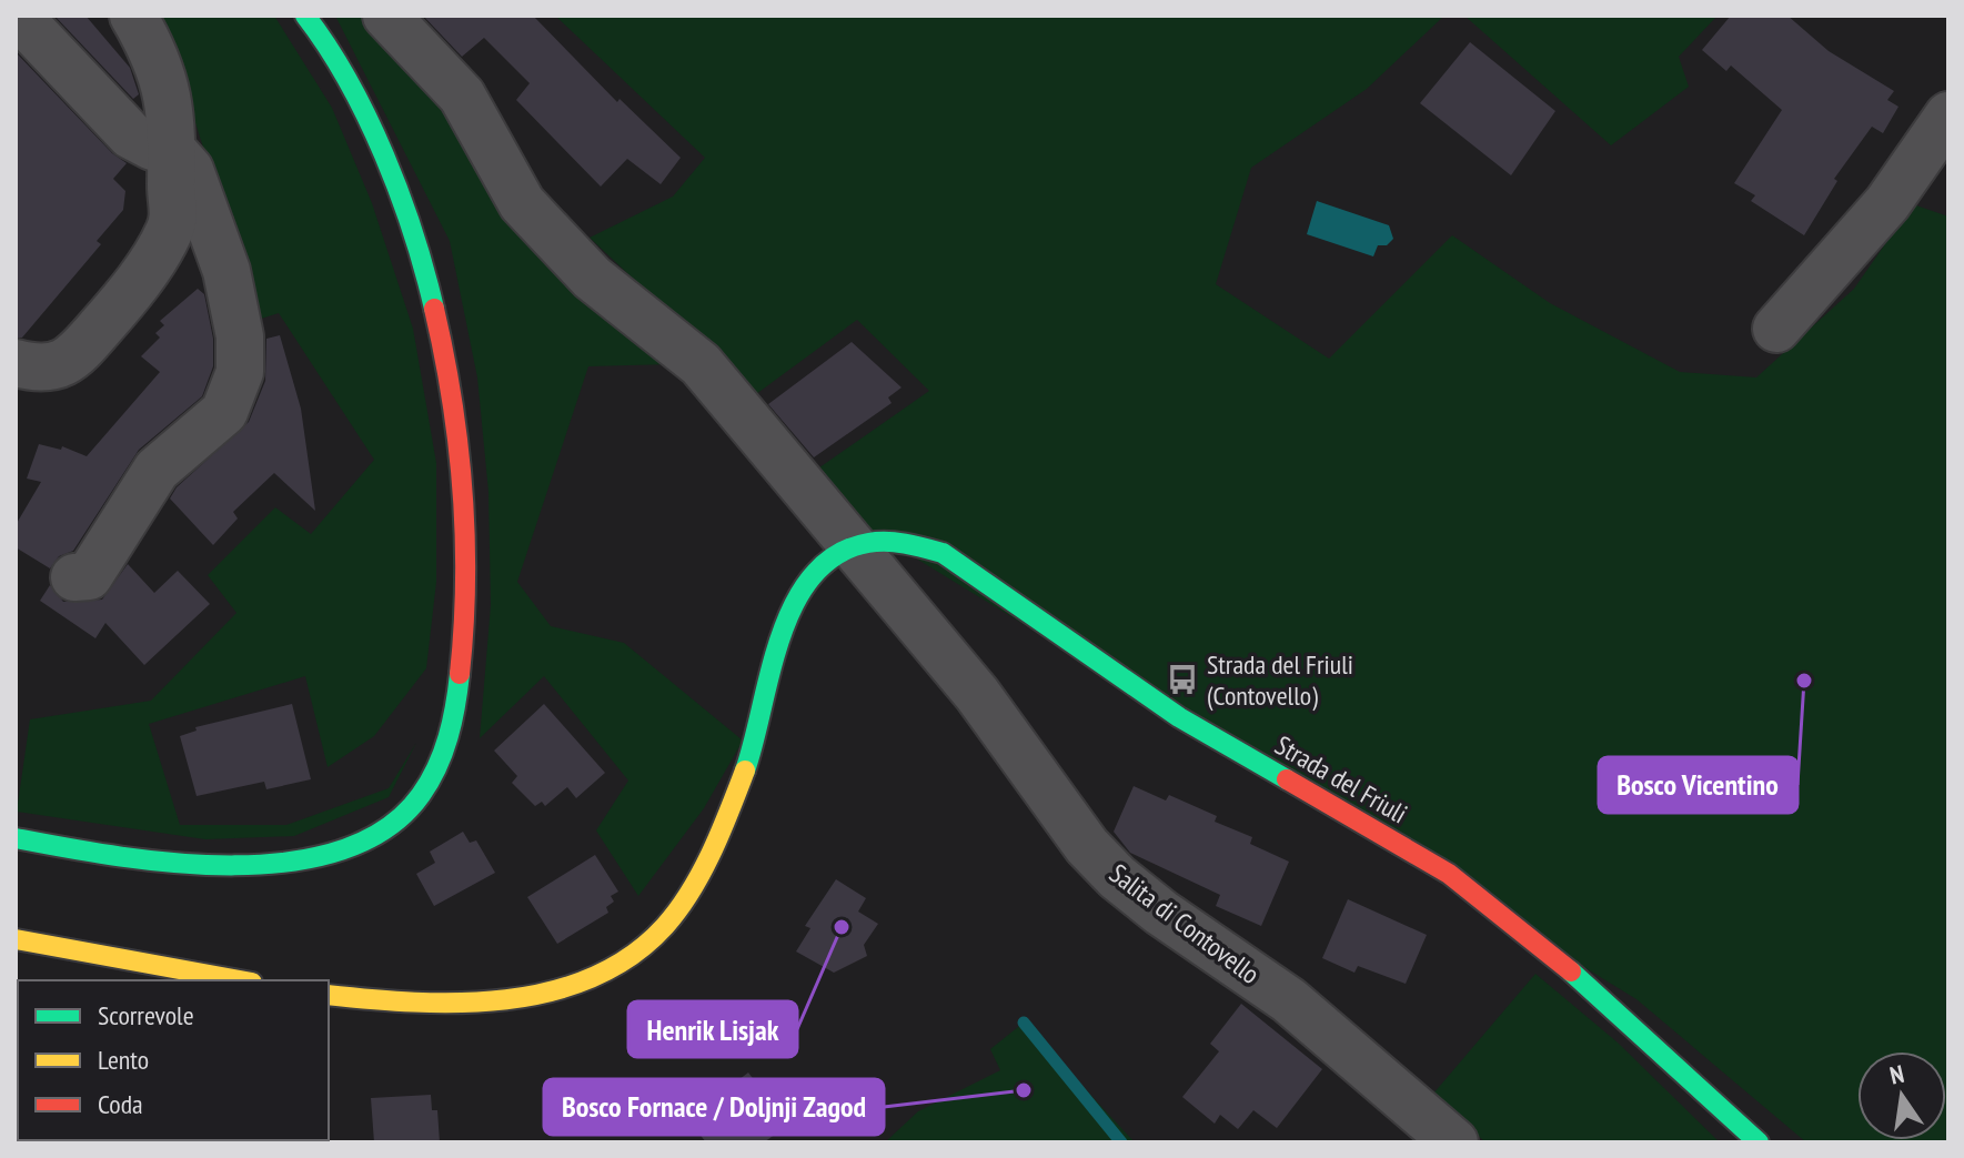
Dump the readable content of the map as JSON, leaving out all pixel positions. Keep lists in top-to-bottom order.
{
  "streets": {
    "main road": ["Strada del Friuli"],
    "street": ["Salita di Contovello"]
  },
  "crossings": [
    ["Strada del Friuli", "Salita di Contovello"]
  ],
  "places": {
    "bus stop": ["Strada del Friuli (Contovello)"],
    "other": ["Bosco Vicentino", "Henrik Lisjak", "Bosco Fornace / Doljnji Zagod"]
  },
  "legend": ["Scorrevole", "Lento", "Coda"],
  "north": "top"
}
